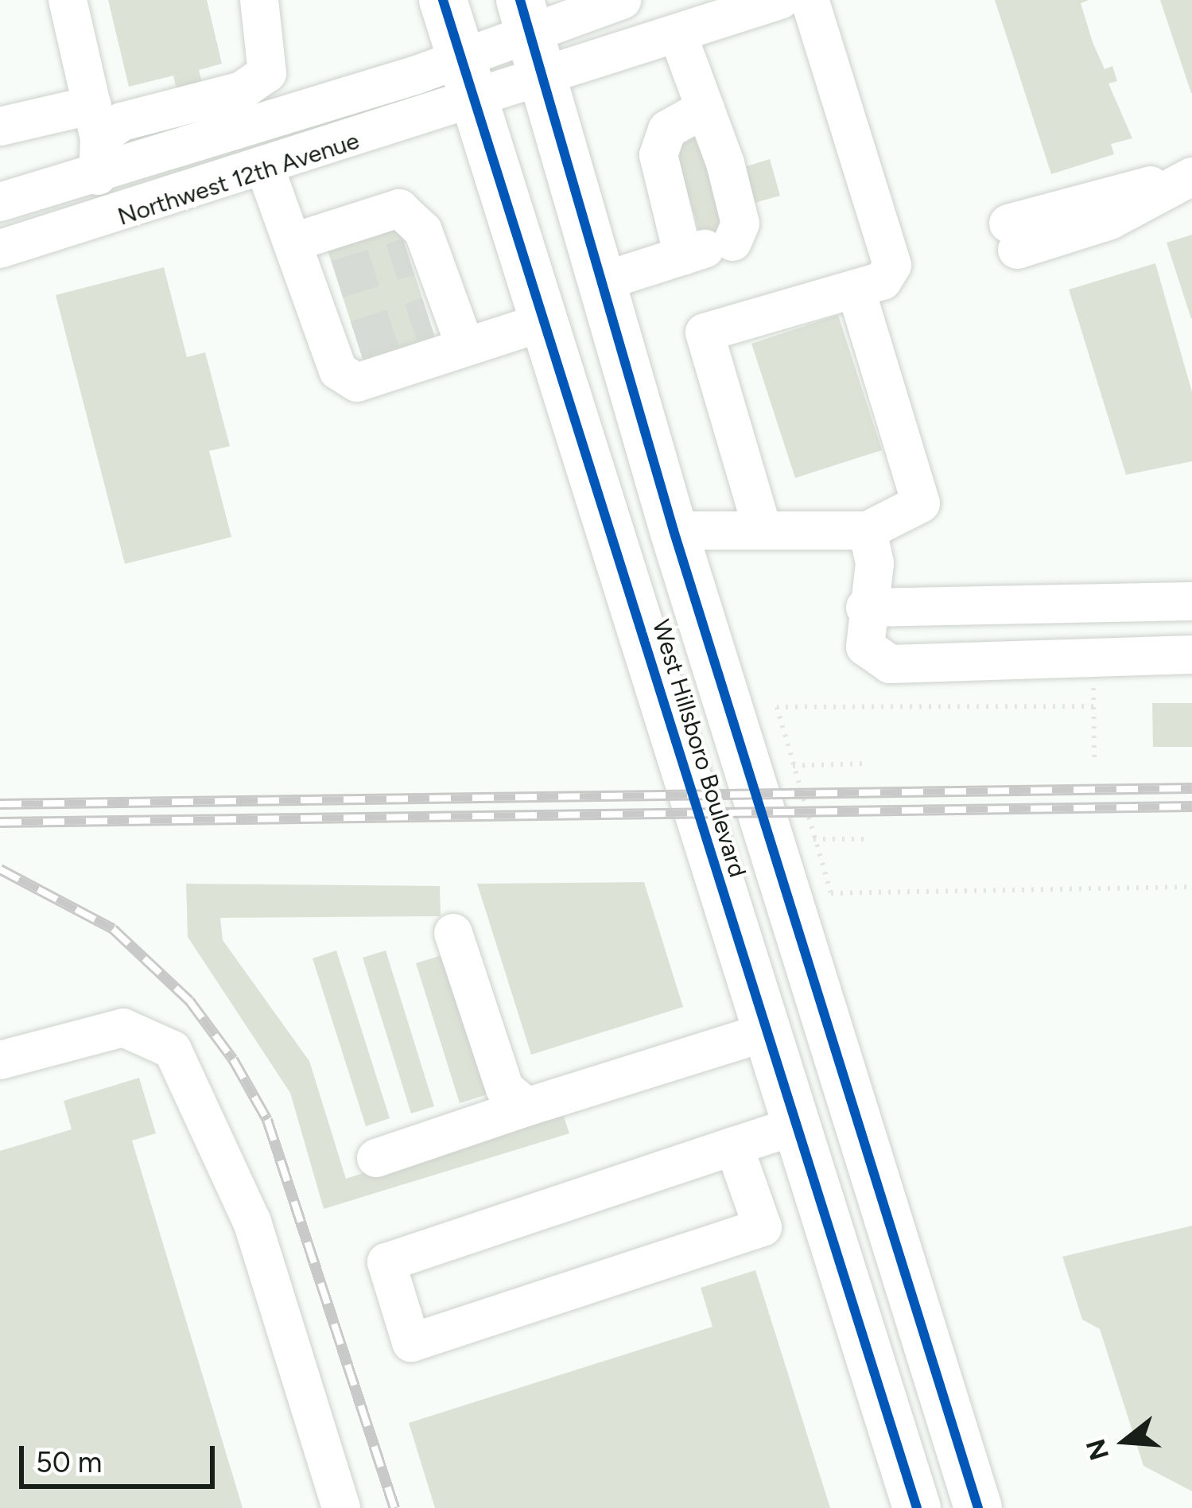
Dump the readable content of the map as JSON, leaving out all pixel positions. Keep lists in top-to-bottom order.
{
  "streets": {
    "main road": ["West Hillsboro Boulevard"],
    "street": ["Northwest 12th Avenue"]
  },
  "crossings": [
    ["Northwest 12th Avenue", "West Hillsboro Boulevard"]
  ],
  "scale_bar": "50 m",
  "north": "left"
}
